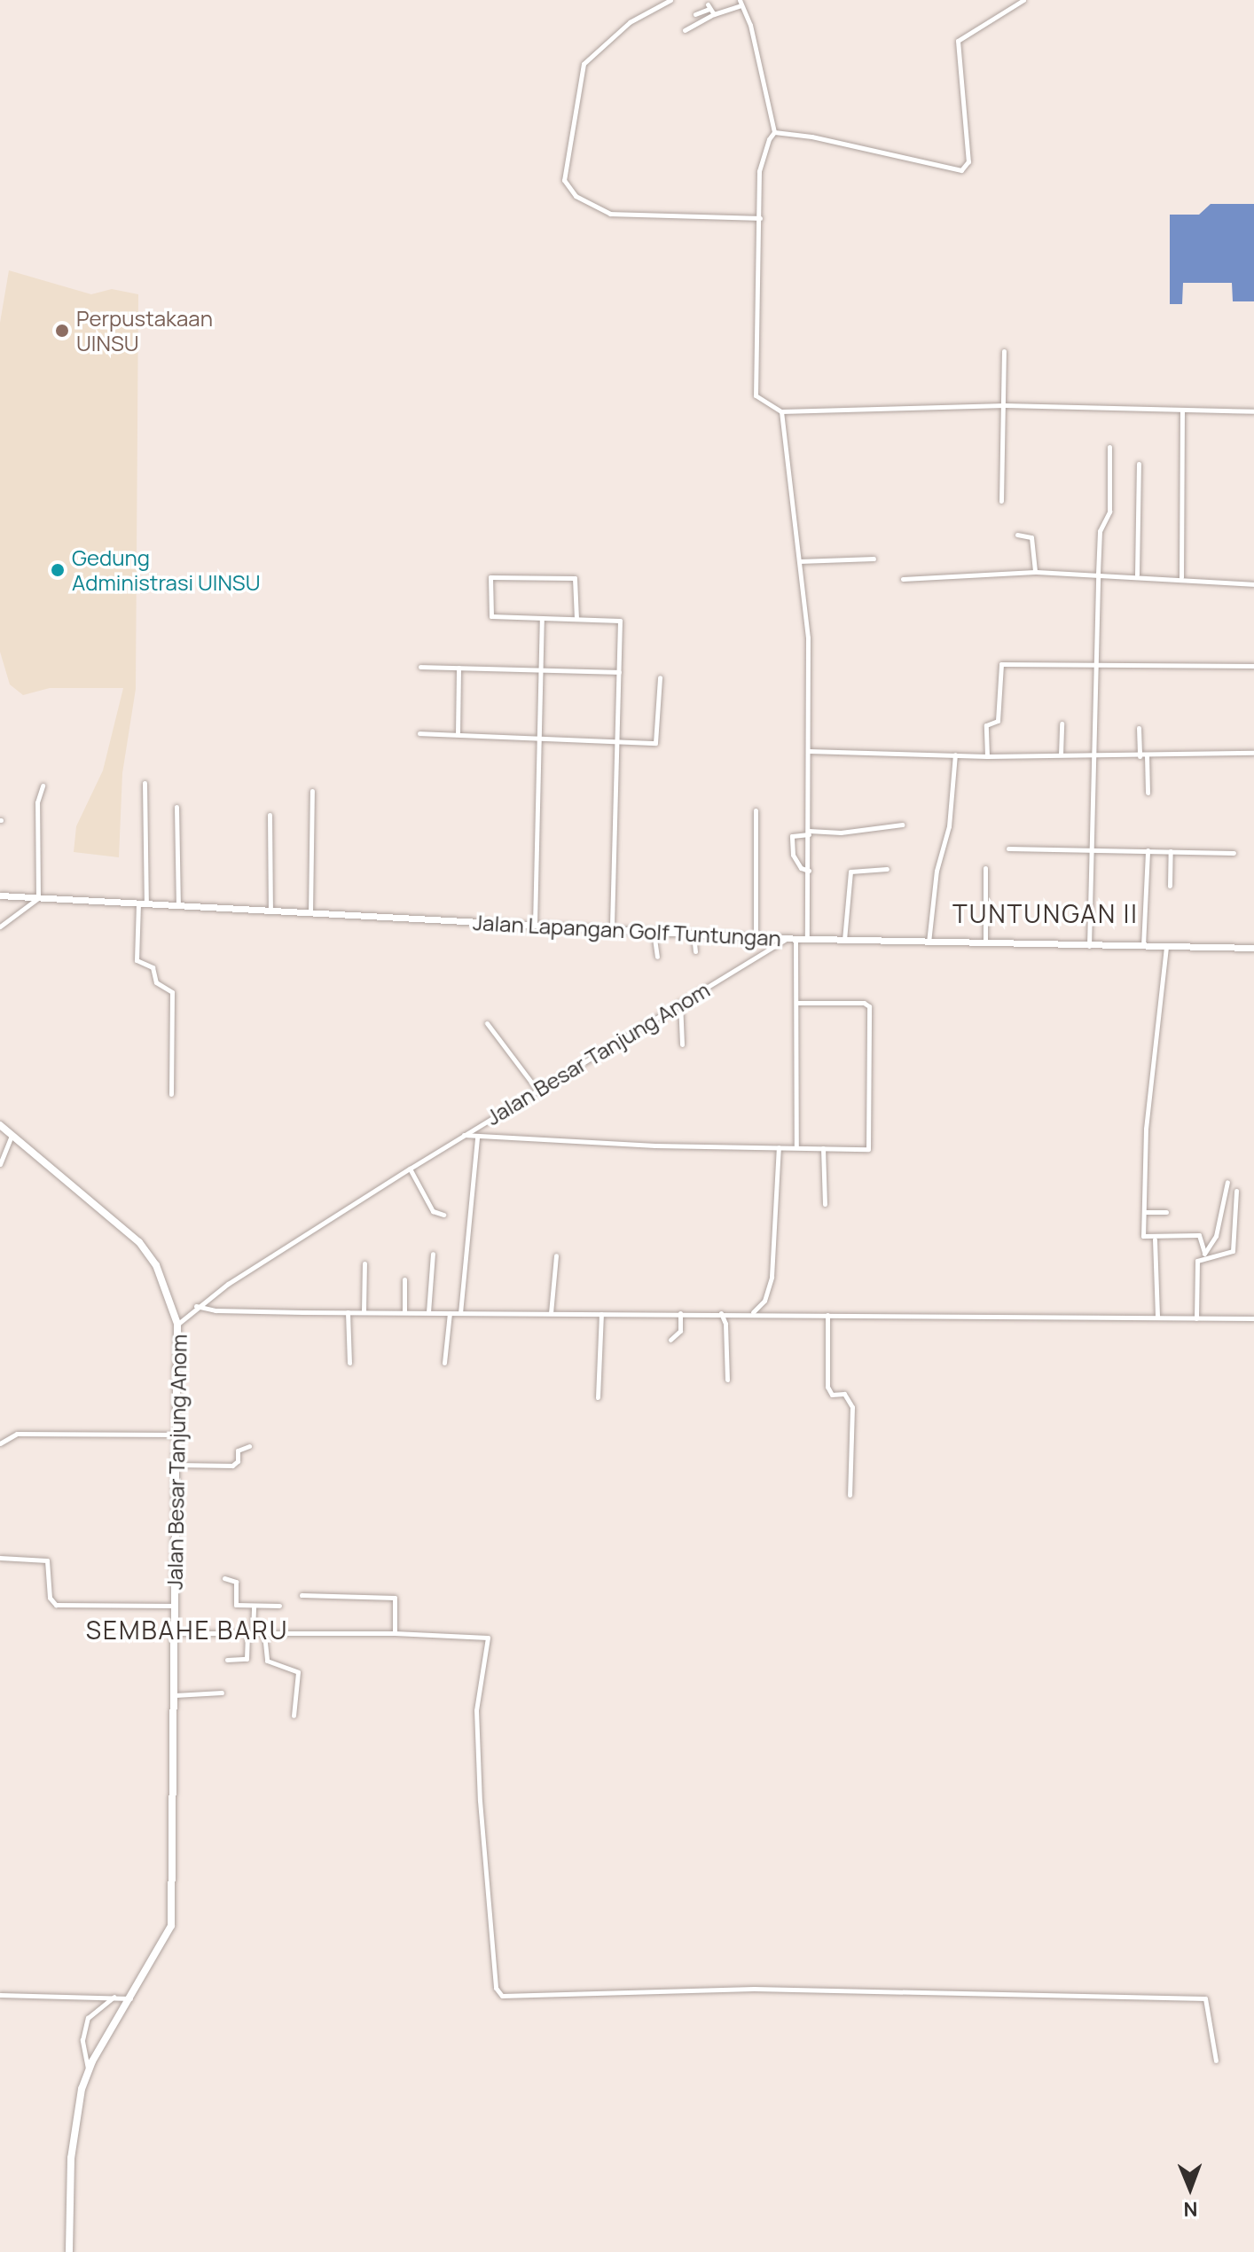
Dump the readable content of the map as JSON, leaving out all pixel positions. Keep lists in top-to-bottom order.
{
  "streets": {
    "main road": ["Jalan Besar Tanjung Anom"],
    "street": ["Jalan Lapangan Golf Tuntungan"]
  },
  "crossings": [
    ["Jalan Lapangan Golf Tuntungan", "Jalan Besar Tanjung Anom"]
  ],
  "districts": ["TUNTUNGAN II", "SEMBAHE BARU"],
  "places": ["Perpustakaan UINSU", "Gedung Administrasi UINSU"],
  "north": "bottom"
}
